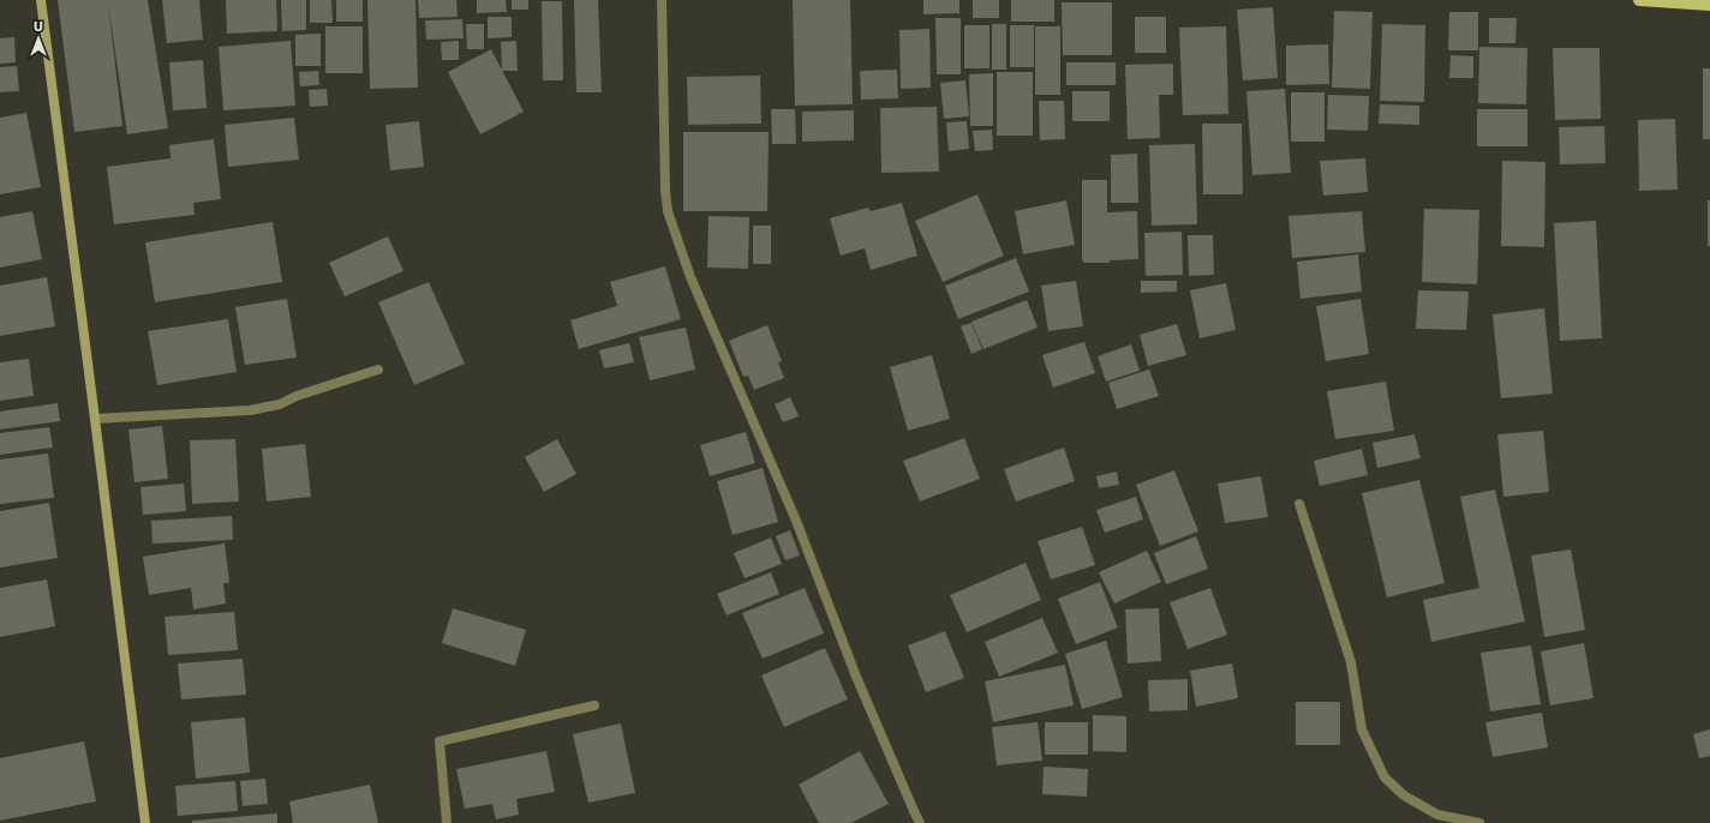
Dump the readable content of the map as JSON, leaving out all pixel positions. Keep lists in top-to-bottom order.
{
  "north": "top"
}
